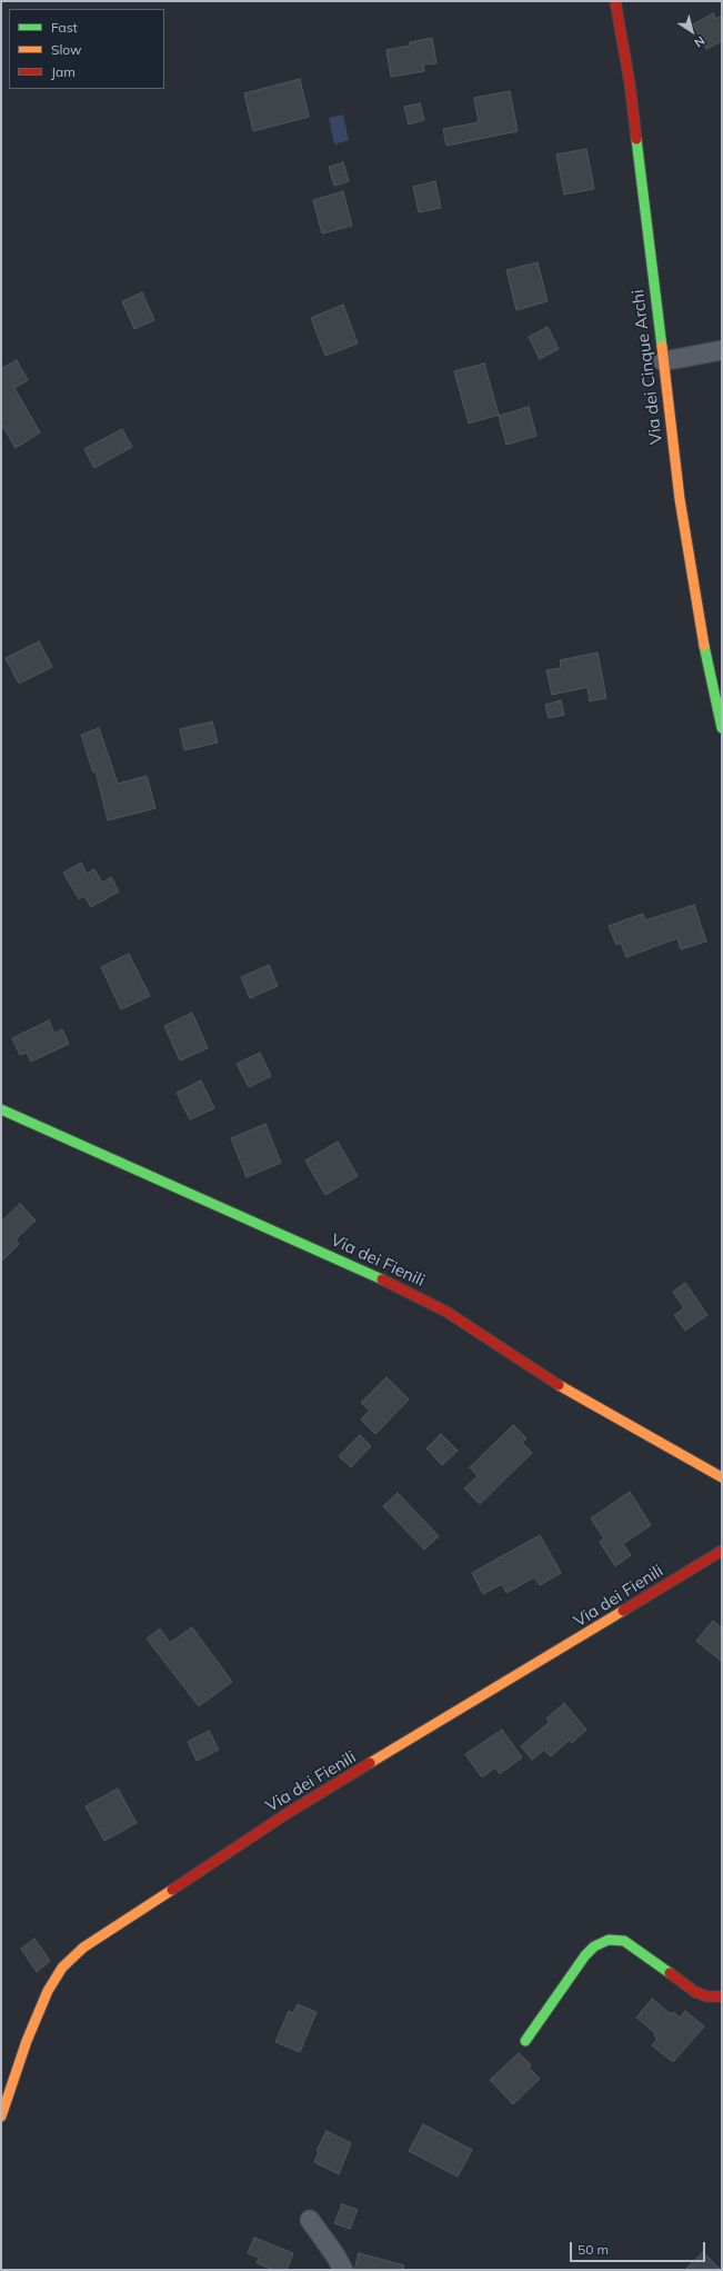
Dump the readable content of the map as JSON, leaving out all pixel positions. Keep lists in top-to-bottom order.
{
  "streets": {
    "street": ["Via dei Cinque Archi", "Via dei Fienili"]
  },
  "legend": ["Fast", "Slow", "Jam"],
  "scale_bar": "50 m",
  "north": "bottom right"
}
